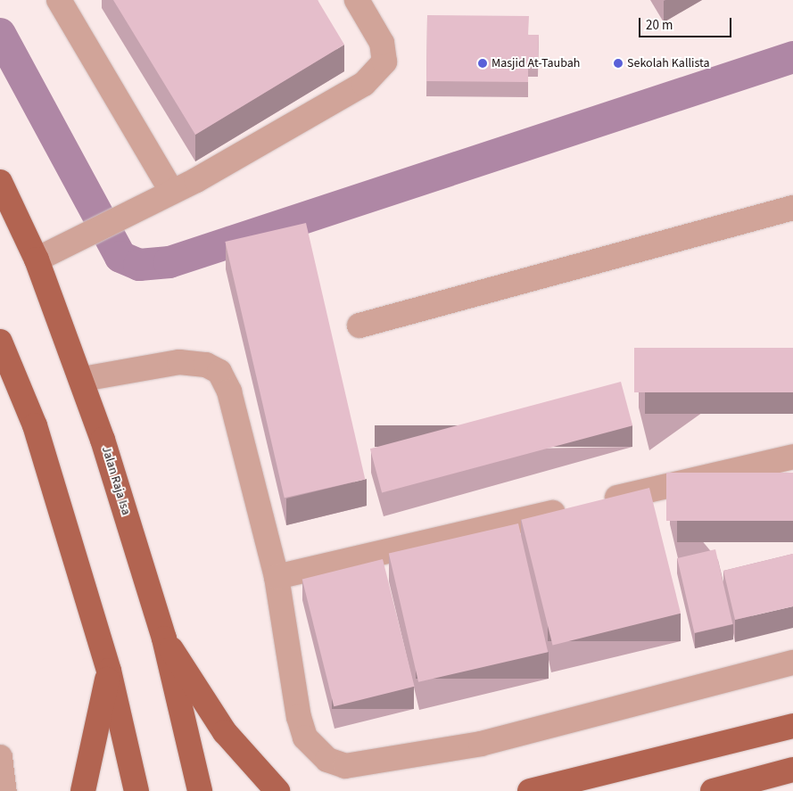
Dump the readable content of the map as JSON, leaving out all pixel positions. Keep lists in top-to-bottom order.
{
  "streets": {
    "main road": ["Jalan Raja Isa"]
  },
  "places": ["Masjid At-Taubah", "Sekolah Kallista"],
  "scale_bar": "20 m"
}
